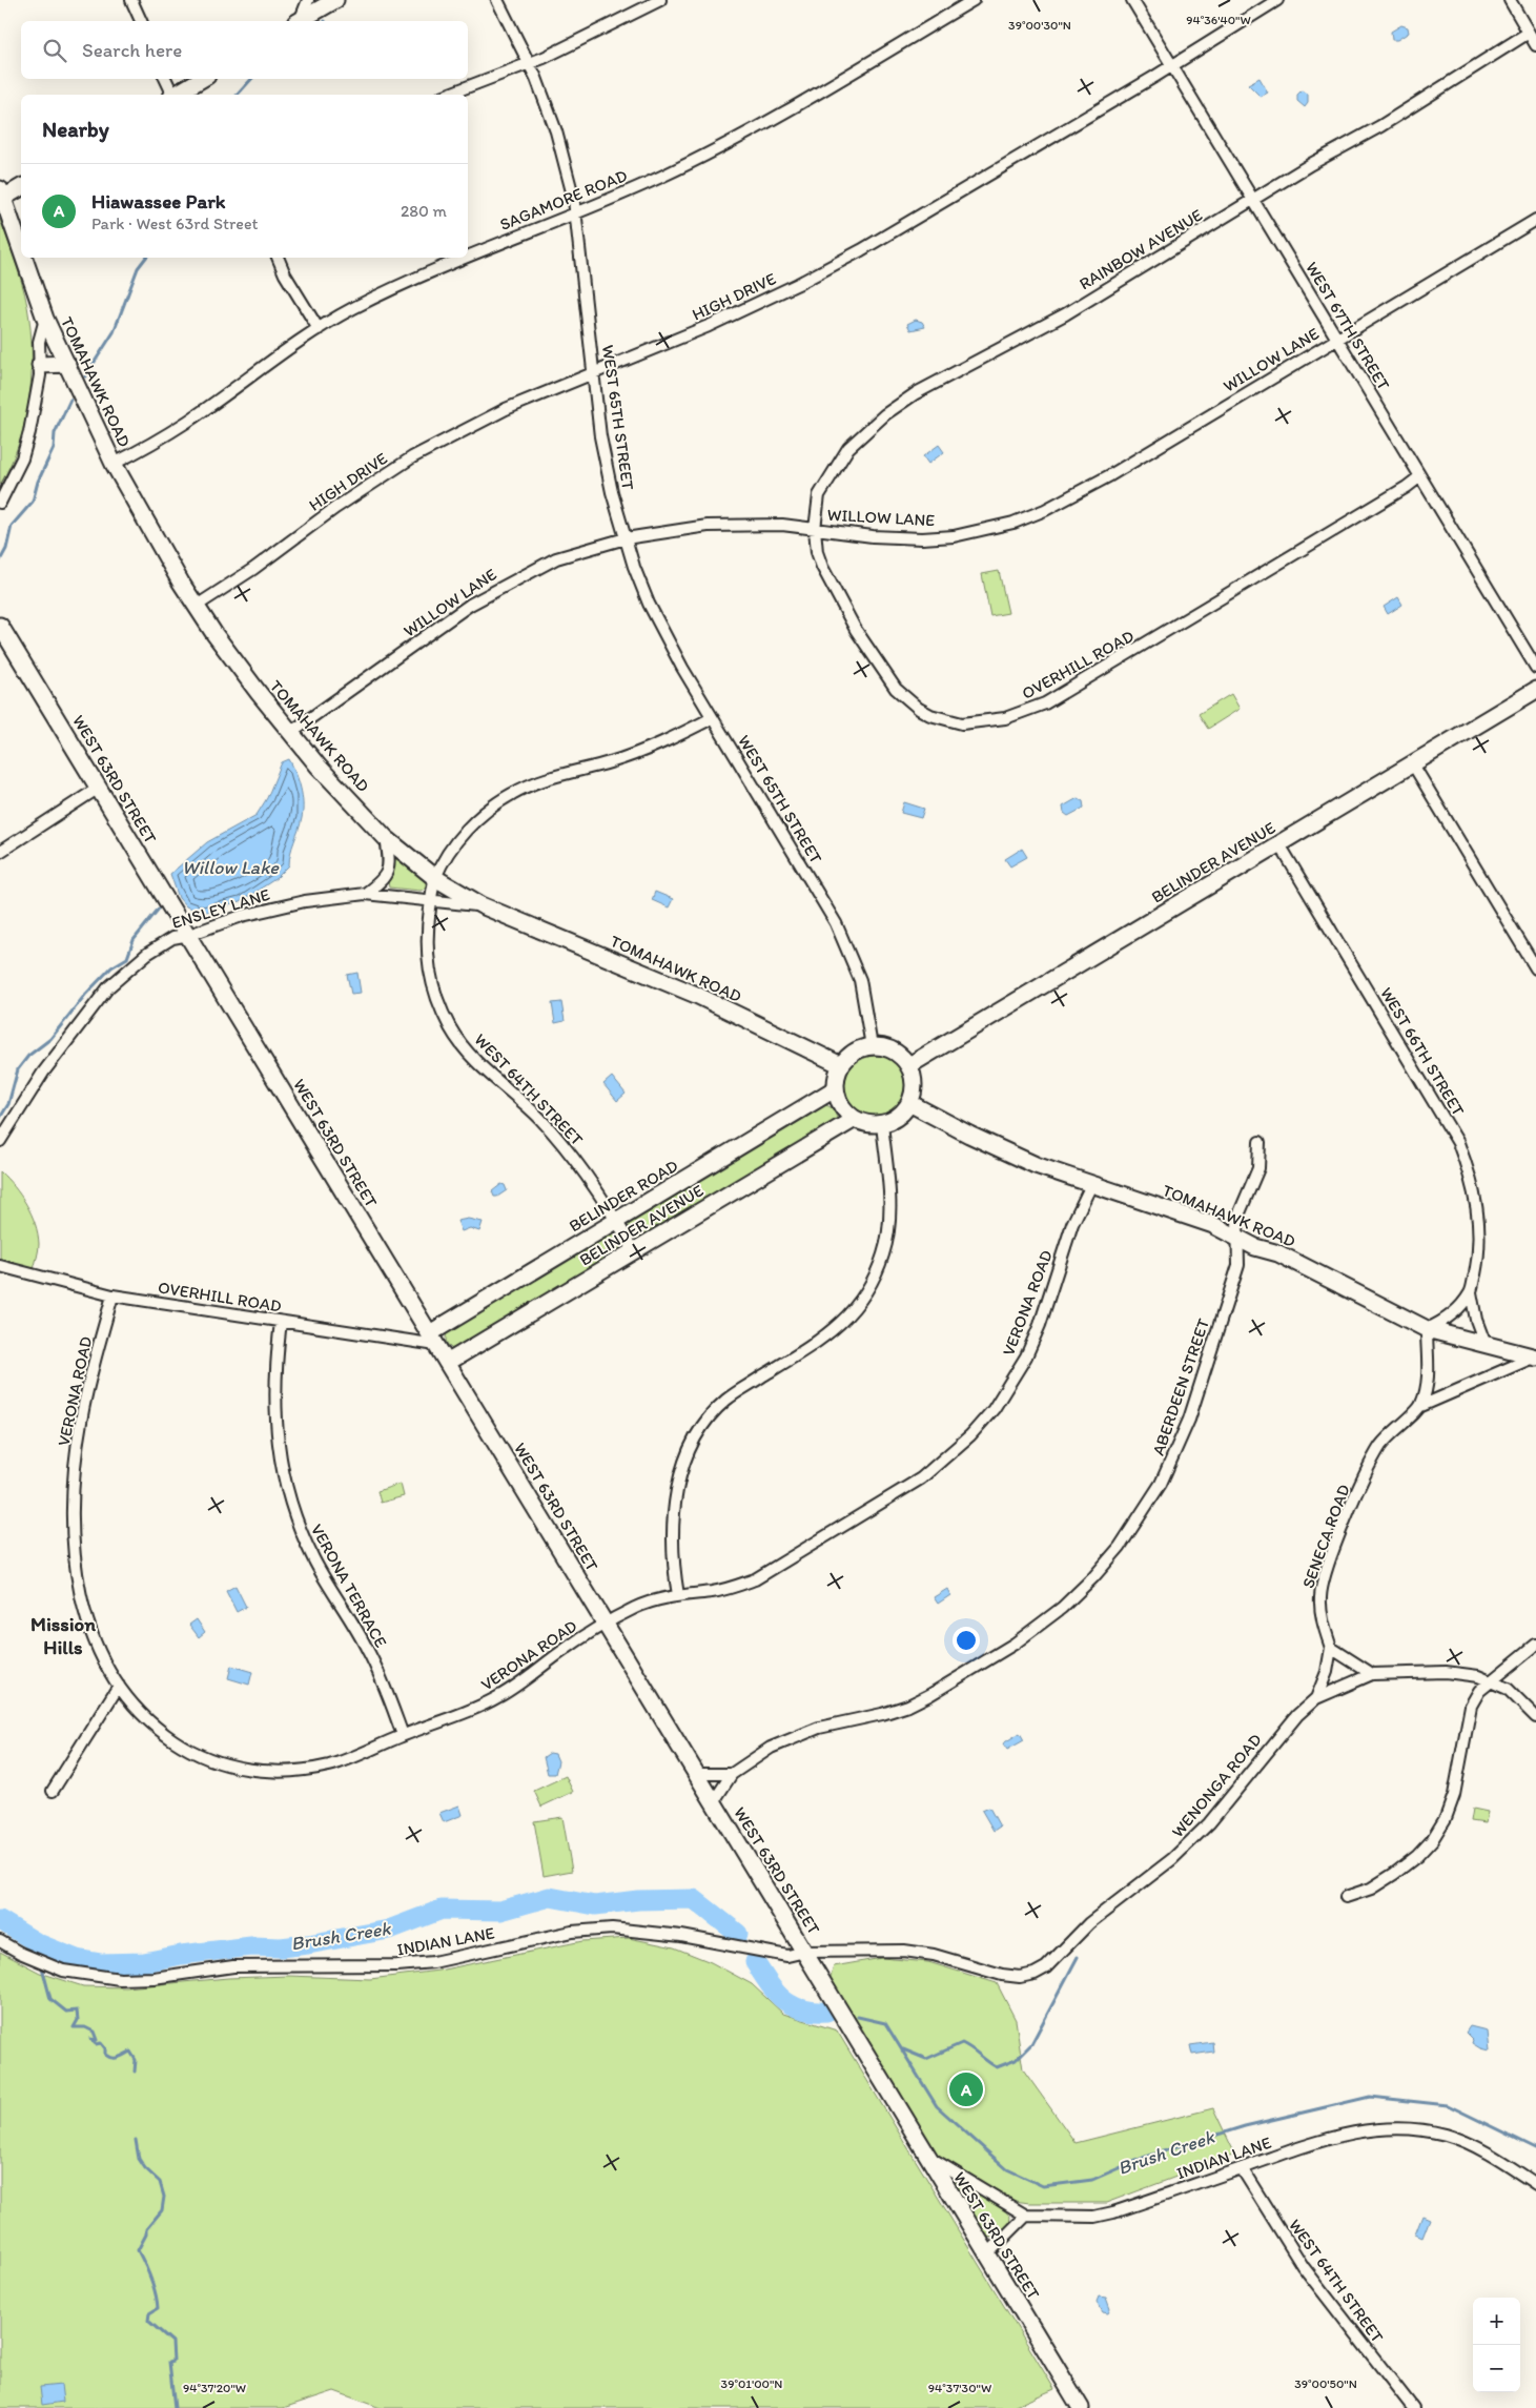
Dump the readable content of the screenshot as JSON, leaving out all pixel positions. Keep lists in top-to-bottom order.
{
  "streets": {
    "street": [
      "SAGAMORE ROAD",
      "RAINBOW AVENUE",
      "HIGH DRIVE",
      "WEST 67TH STREET",
      "WILLOW LANE",
      "TOMAHAWK ROAD",
      "WEST 65TH STREET",
      "OVERHILL ROAD",
      "WEST 63RD STREET",
      "BELINDER AVENUE",
      "ENSLEY LANE",
      "WEST 66TH STREET",
      "WEST 64TH STREET",
      "BELINDER ROAD",
      "VERONA ROAD",
      "ABERDEEN STREET",
      "SENECA ROAD",
      "VERONA TERRACE",
      "WENONGA ROAD",
      "INDIAN LANE"
    ]
  },
  "crossings": [
    ["SAGAMORE ROAD", "TOMAHAWK ROAD"],
    ["SAGAMORE ROAD", "WEST 65TH STREET"],
    ["RAINBOW AVENUE", "WEST 67TH STREET"],
    ["RAINBOW AVENUE", "WILLOW LANE"],
    ["RAINBOW AVENUE", "OVERHILL ROAD"],
    ["HIGH DRIVE", "WEST 67TH STREET"],
    ["HIGH DRIVE", "TOMAHAWK ROAD"],
    ["HIGH DRIVE", "WEST 65TH STREET"],
    ["WEST 67TH STREET", "WILLOW LANE"],
    ["WEST 67TH STREET", "OVERHILL ROAD"],
    ["WILLOW LANE", "TOMAHAWK ROAD"],
    ["WILLOW LANE", "WEST 65TH STREET"],
    ["WILLOW LANE", "OVERHILL ROAD"],
    ["TOMAHAWK ROAD", "WEST 65TH STREET"],
    ["TOMAHAWK ROAD", "BELINDER AVENUE"],
    ["TOMAHAWK ROAD", "ENSLEY LANE"],
    ["TOMAHAWK ROAD", "WEST 66TH STREET"],
    ["TOMAHAWK ROAD", "WEST 64TH STREET"],
    ["TOMAHAWK ROAD", "BELINDER ROAD"],
    ["TOMAHAWK ROAD", "VERONA ROAD"],
    ["TOMAHAWK ROAD", "ABERDEEN STREET"],
    ["TOMAHAWK ROAD", "SENECA ROAD"],
    ["WEST 65TH STREET", "BELINDER AVENUE"],
    ["WEST 65TH STREET", "BELINDER ROAD"],
    ["OVERHILL ROAD", "WEST 63RD STREET"],
    ["OVERHILL ROAD", "BELINDER ROAD"],
    ["OVERHILL ROAD", "VERONA ROAD"],
    ["OVERHILL ROAD", "VERONA TERRACE"],
    ["WEST 63RD STREET", "BELINDER AVENUE"],
    ["WEST 63RD STREET", "ENSLEY LANE"],
    ["WEST 63RD STREET", "BELINDER ROAD"],
    ["WEST 63RD STREET", "VERONA ROAD"],
    ["WEST 63RD STREET", "ABERDEEN STREET"],
    ["WEST 63RD STREET", "WENONGA ROAD"],
    ["WEST 63RD STREET", "INDIAN LANE"],
    ["BELINDER AVENUE", "WEST 66TH STREET"],
    ["BELINDER AVENUE", "WEST 64TH STREET"],
    ["BELINDER AVENUE", "BELINDER ROAD"],
    ["ENSLEY LANE", "WEST 64TH STREET"],
    ["WEST 64TH STREET", "BELINDER ROAD"],
    ["WEST 64TH STREET", "INDIAN LANE"],
    ["VERONA ROAD", "VERONA TERRACE"],
    ["WENONGA ROAD", "INDIAN LANE"]
  ],
  "districts": ["Mission Hills"],
  "water": ["Willow Lake", "Brush Creek"],
  "page": {
    "search": "Search here",
    "heading": "Nearby",
    "list": [
      {
        "mark": "A",
        "name": "Hiawassee Park",
        "note": "Park · West 63rd Street",
        "value": "280 m"
      }
    ],
    "pins": "A",
    "map_buttons": ["+", "−"]
  },
  "coordinates": [
    "94°36'40\"W",
    "39°00'30\"N",
    "39°01'00\"N",
    "39°00'50\"N",
    "94°37'20\"W",
    "94°37'30\"W"
  ]
}
